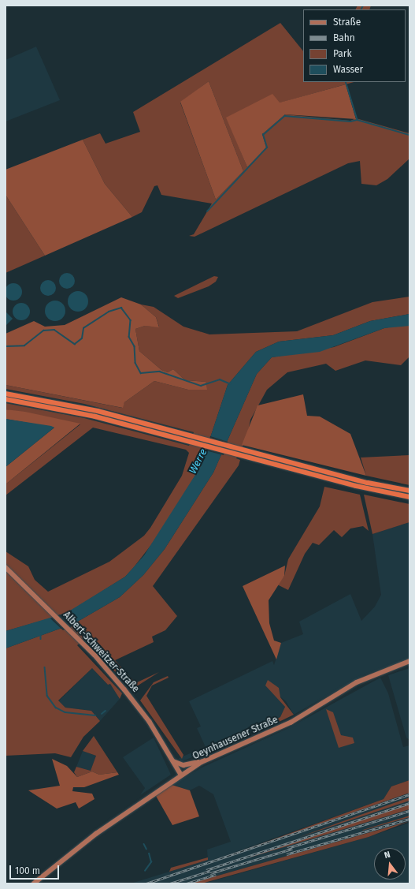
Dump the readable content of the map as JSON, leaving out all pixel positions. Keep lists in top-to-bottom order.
{
  "streets": {
    "main road": ["Albert-Schweitzer-Straße", "Oeynhausener Straße"]
  },
  "crossings": [
    ["Albert-Schweitzer-Straße", "Oeynhausener Straße"]
  ],
  "water": ["Werre"],
  "legend": [
    "Straße",
    "Bahn",
    "Park",
    "Wasser"
  ],
  "scale_bar": "100 m",
  "north": "top"
}
